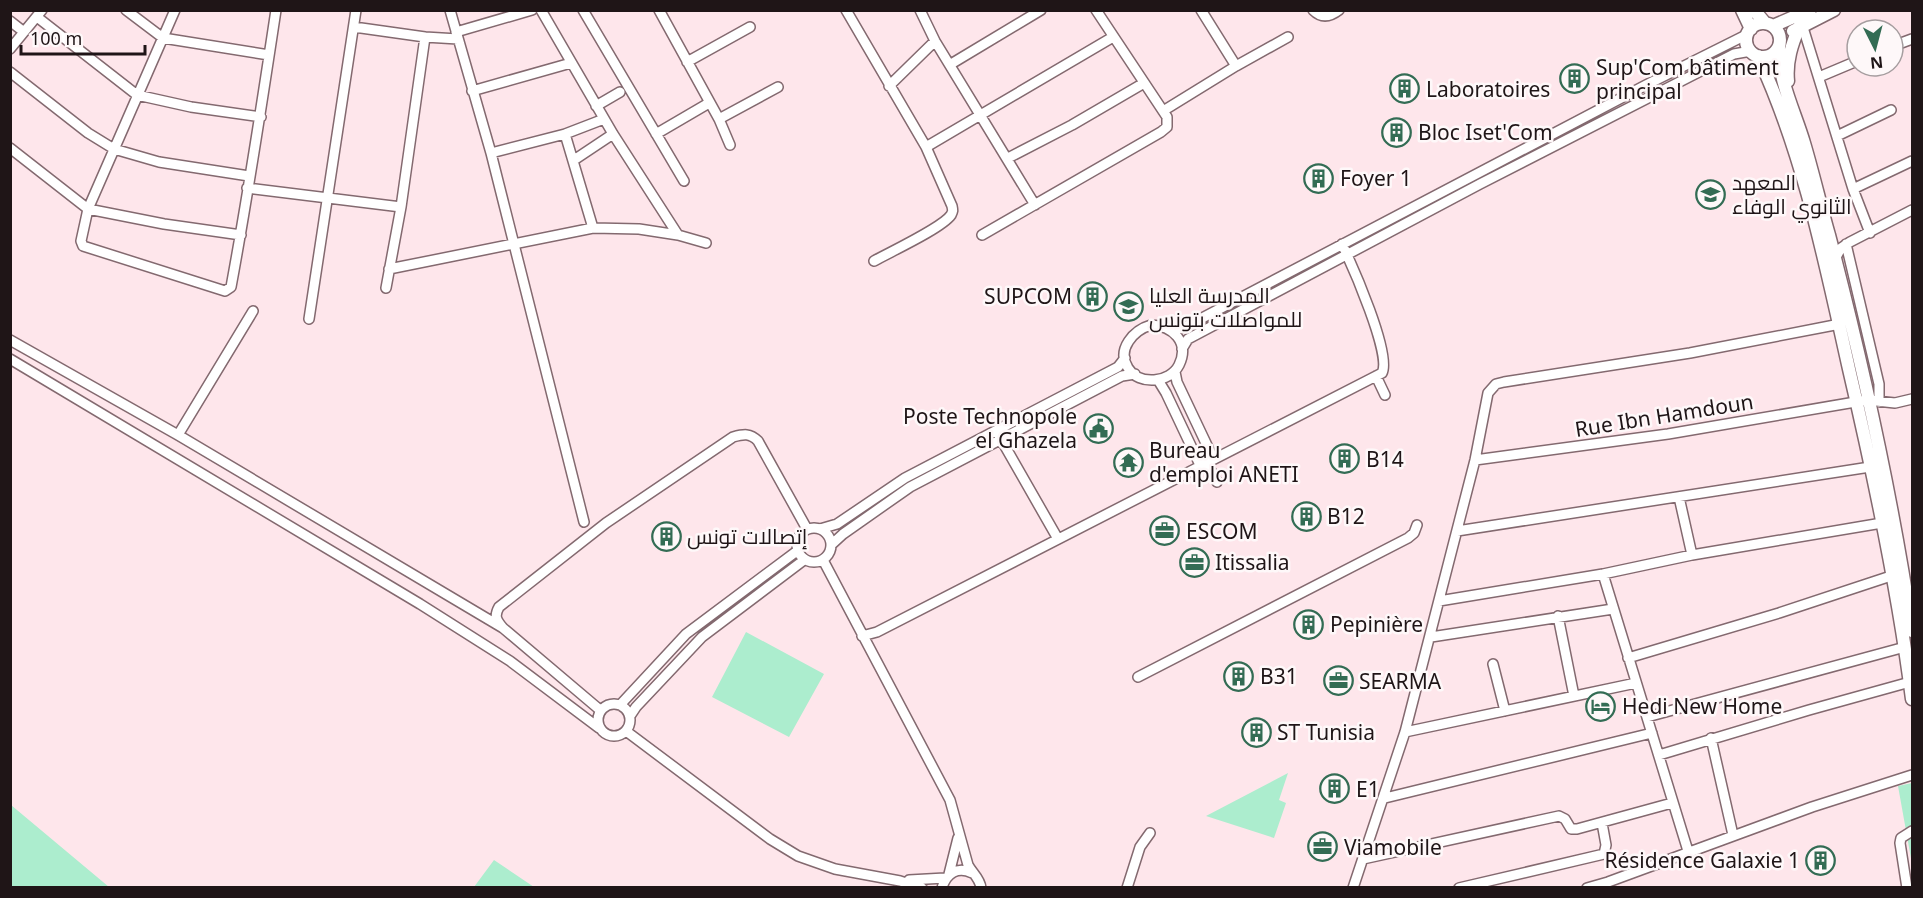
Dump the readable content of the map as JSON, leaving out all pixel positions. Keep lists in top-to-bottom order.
{
  "streets": {
    "street": ["Rue Ibn Hamdoun"]
  },
  "places": {
    "building": [
      "Sup'Com bâtiment principal",
      "Laboratoires",
      "Bloc Iset'Com",
      "Foyer 1",
      "SUPCOM",
      "B14",
      "B12",
      "إتصالات تونس",
      "Pepinière",
      "B31",
      "ST Tunisia",
      "E1",
      "Résidence Galaxie 1"
    ],
    "school or university": ["المعهد الثانوي الوفاء", "المدرسة العليا للمواصلات بتونس"],
    "public building": ["Poste Technopole el Ghazela"],
    "temple": ["Bureau d'emploi ANETI"],
    "office": [
      "ESCOM",
      "Itissalia",
      "SEARMA",
      "Viamobile"
    ],
    "hotel": ["Hedi New Home"]
  },
  "scale_bar": "100 m",
  "north": "bottom"
}
